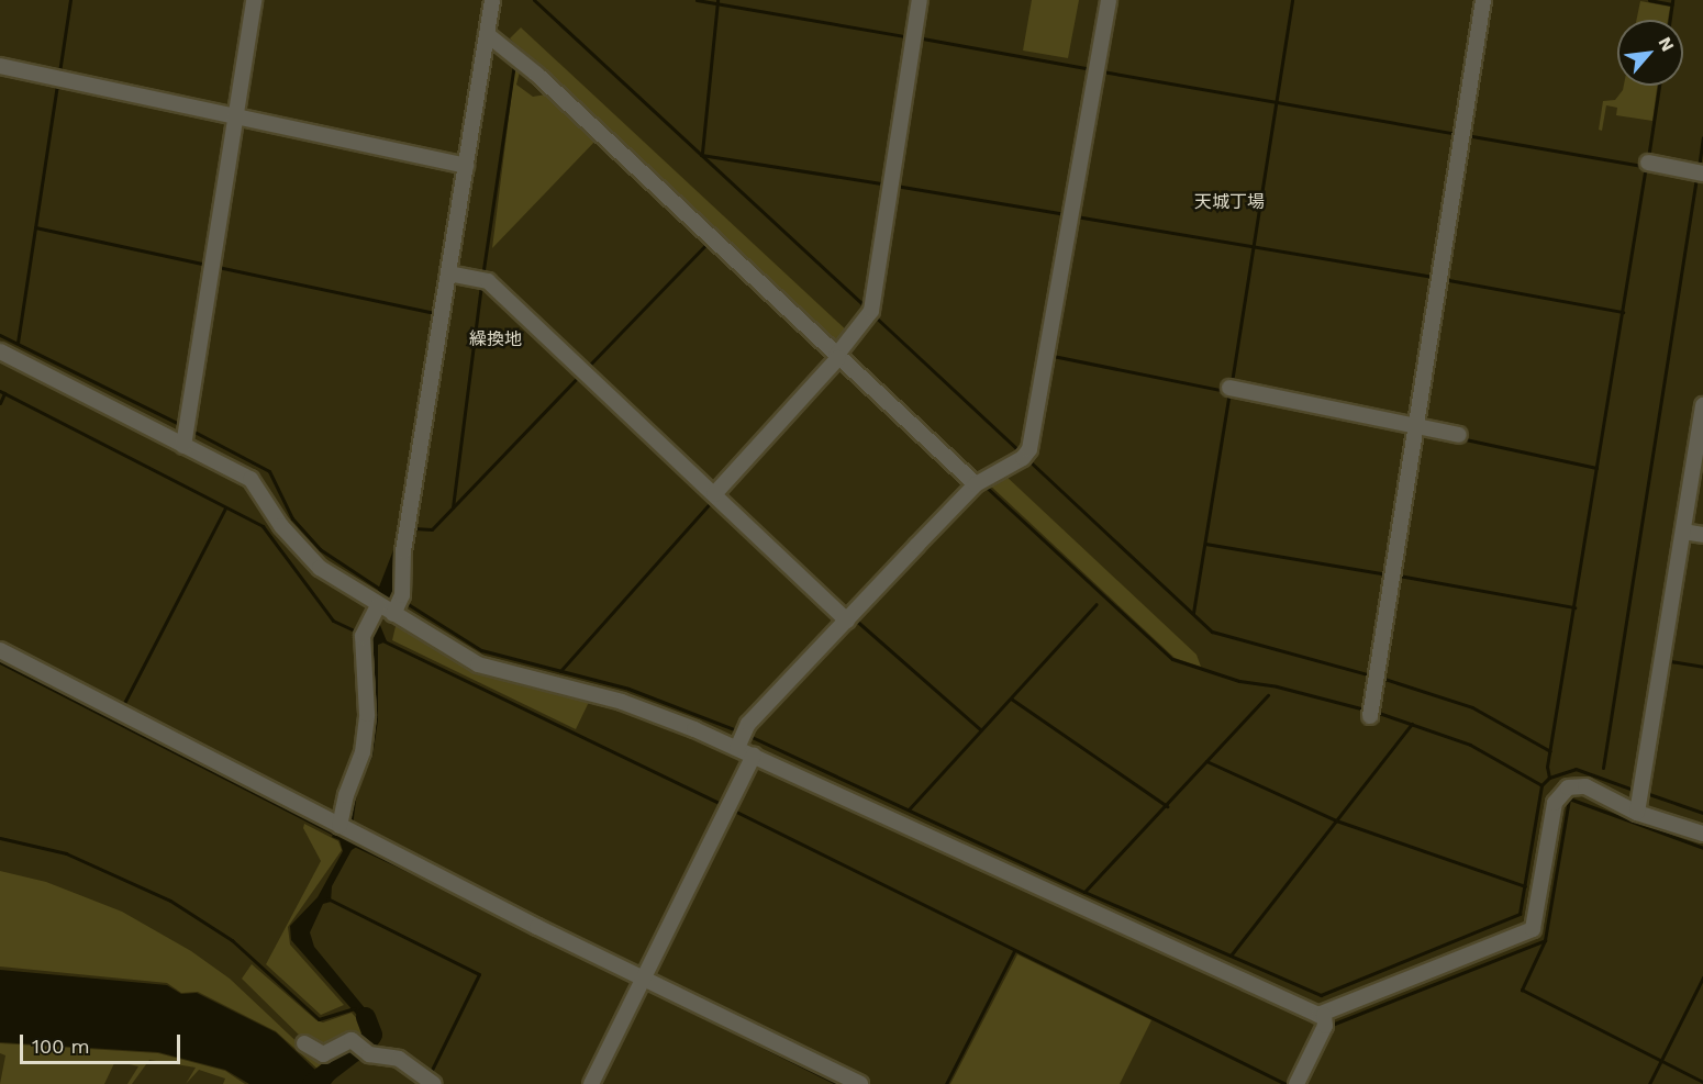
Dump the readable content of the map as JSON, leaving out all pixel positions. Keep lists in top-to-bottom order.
{
  "districts": ["天城丁場", "繰換地"],
  "scale_bar": "100 m",
  "north": "top right"
}
